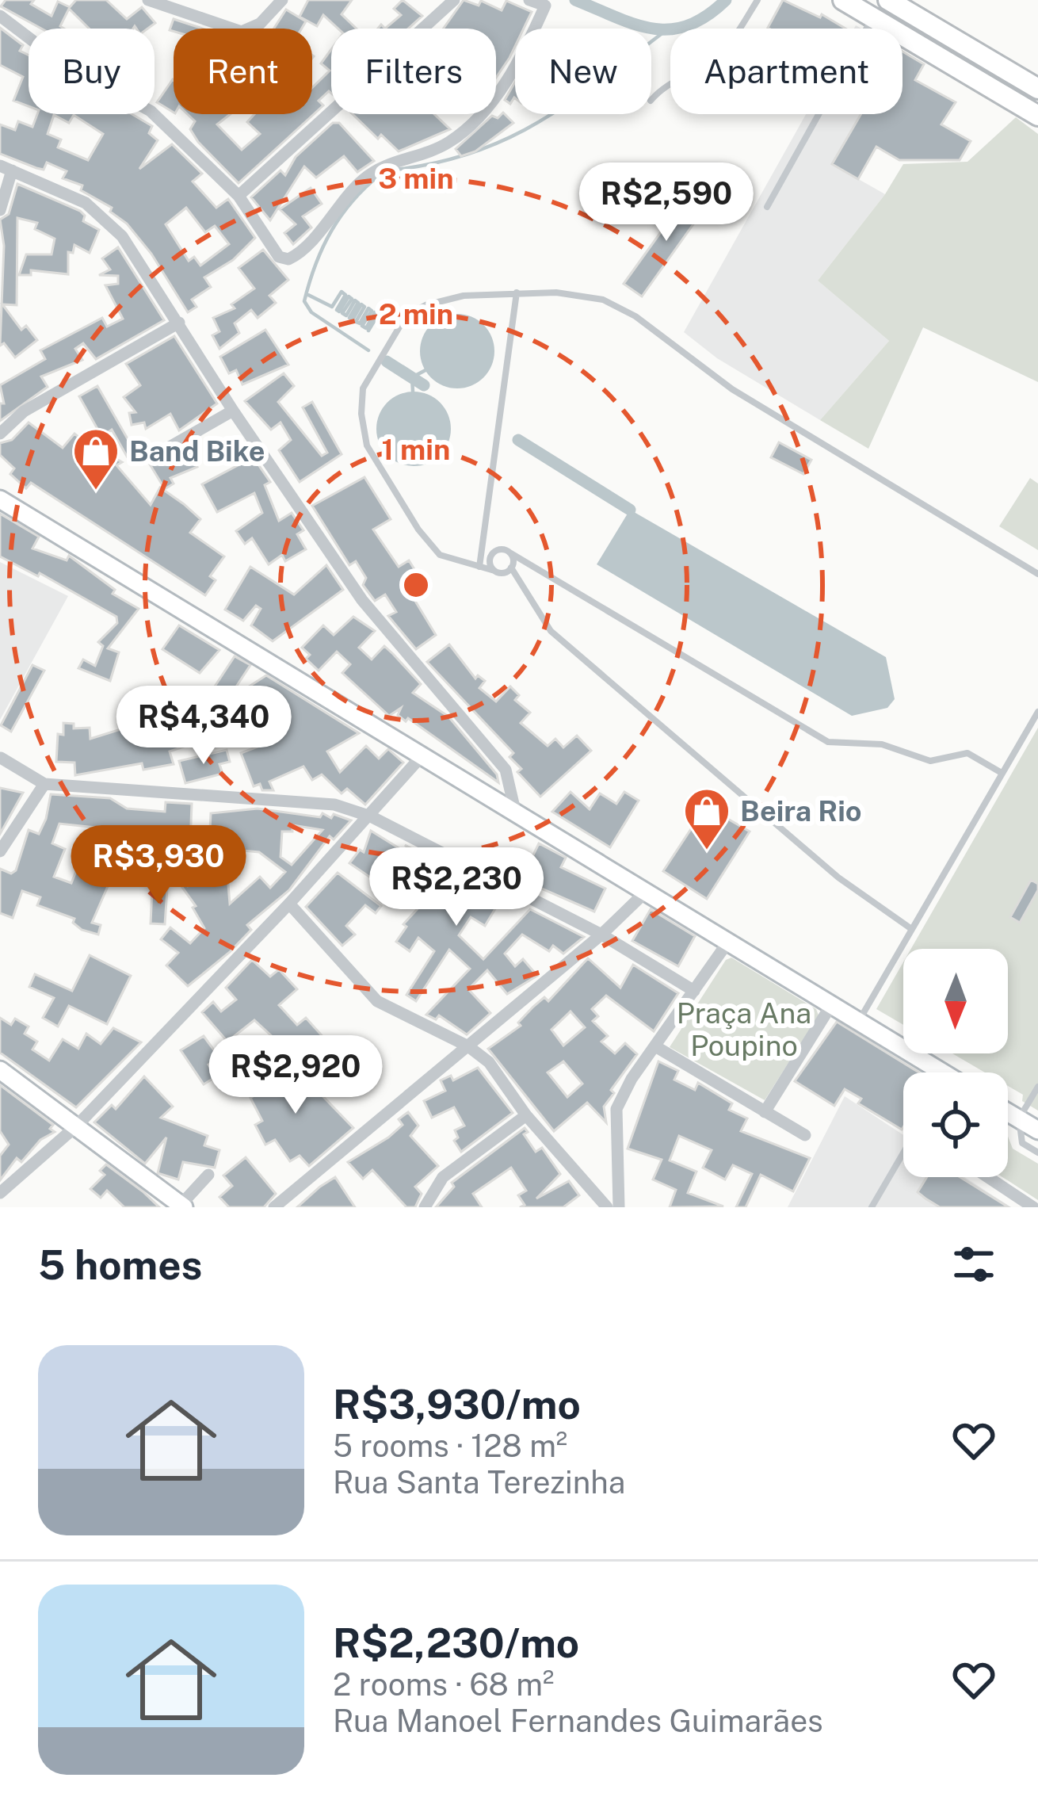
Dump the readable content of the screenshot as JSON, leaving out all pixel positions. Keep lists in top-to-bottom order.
{
  "parks": ["Praça Ana Poupino"],
  "places": {
    "shop": ["Band Bike", "Beira Rio"]
  },
  "north": "bottom",
  "page": {
    "chip": [
      "Buy",
      "Rent",
      "Filters",
      "New",
      "Apartment"
    ],
    "price": [
      "R$2,590",
      "R$4,340",
      "R$3,930",
      "R$2,230",
      "R$2,920"
    ],
    "heading": "5 homes",
    "list": [
      {
        "name": "R$3,930/mo",
        "note": "5 rooms · 128 m² · Rua Santa Terezinha"
      },
      {
        "name": "R$2,230/mo",
        "note": "2 rooms · 68 m² · Rua Manoel Fernandes Guimarães"
      }
    ]
  },
  "rings": ["3 min", "2 min", "1 min"]
}
